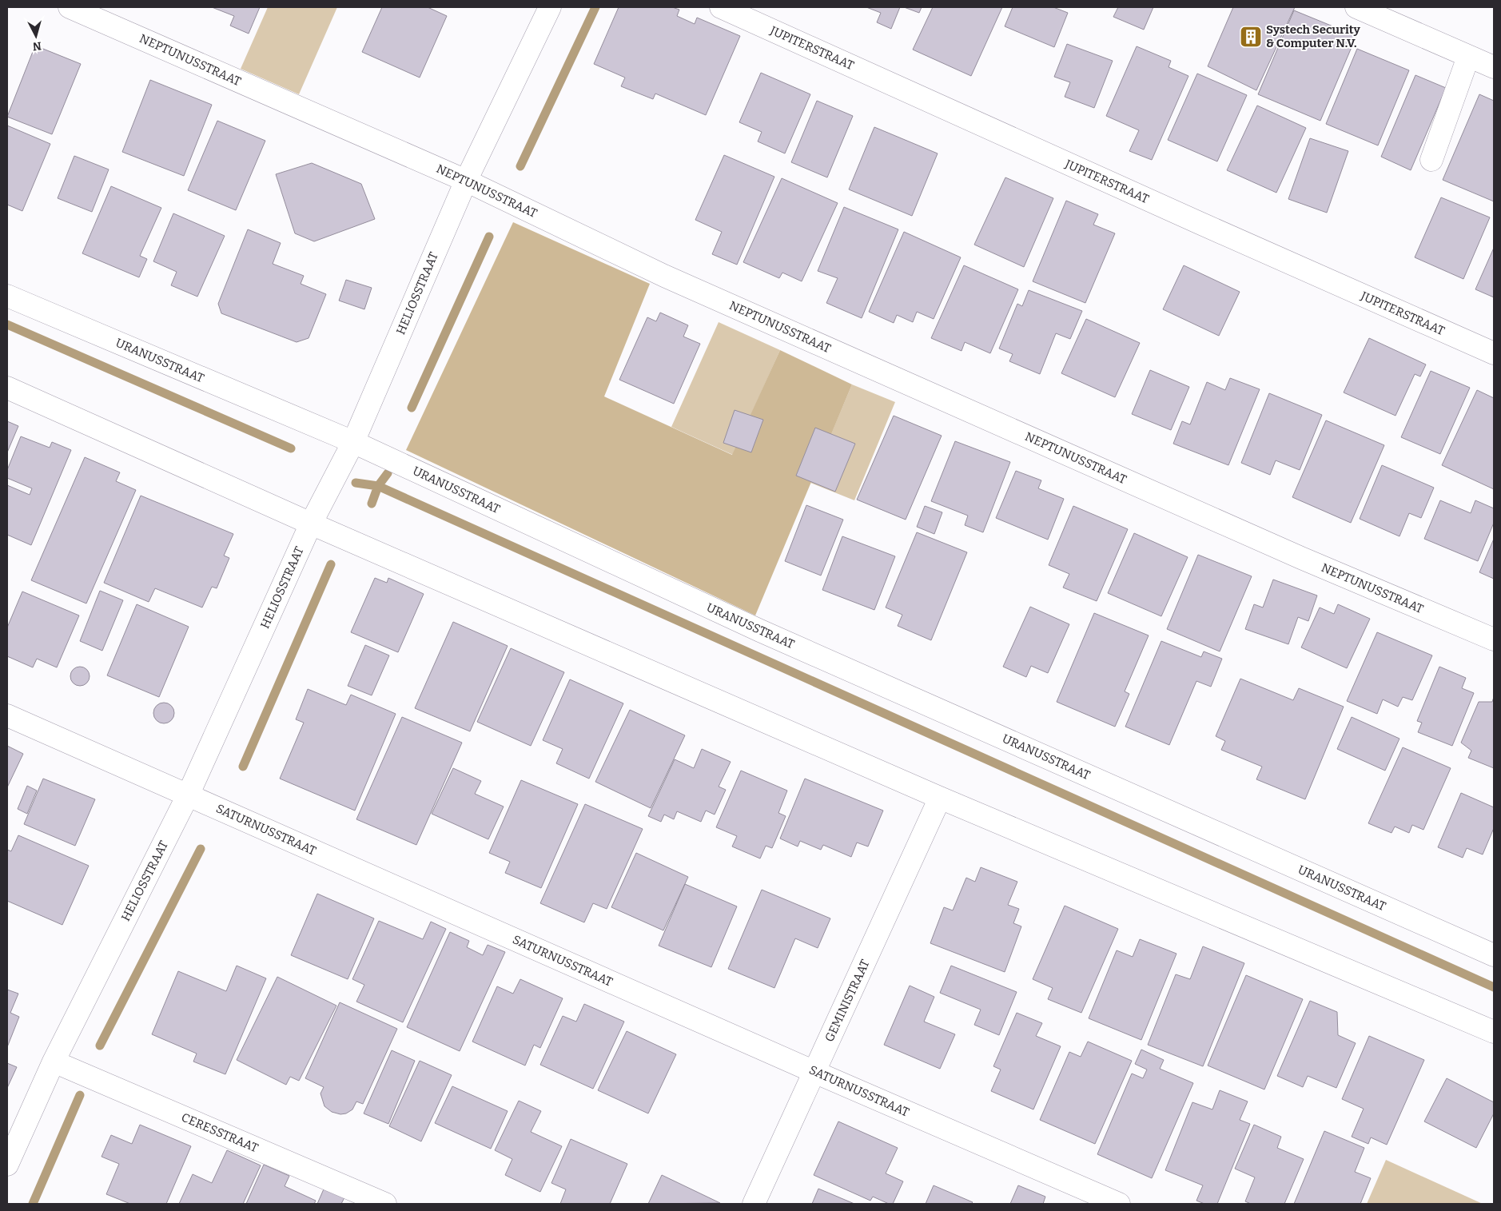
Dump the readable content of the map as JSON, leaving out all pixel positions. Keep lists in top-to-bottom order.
{
  "streets": {
    "street": [
      "JUPITERSTRAAT",
      "NEPTUNUSSTRAAT",
      "HELIOSSTRAAT",
      "URANUSSTRAAT",
      "SATURNUSSTRAAT",
      "GEMINISTRAAT",
      "CERESSTRAAT"
    ]
  },
  "crossings": [
    ["NEPTUNUSSTRAAT", "HELIOSSTRAAT"],
    ["HELIOSSTRAAT", "URANUSSTRAAT"],
    ["HELIOSSTRAAT", "SATURNUSSTRAAT"],
    ["HELIOSSTRAAT", "CERESSTRAAT"],
    ["SATURNUSSTRAAT", "GEMINISTRAAT"]
  ],
  "places": {
    "building": ["Systech Security & Computer N.V."]
  },
  "north": "bottom"
}
